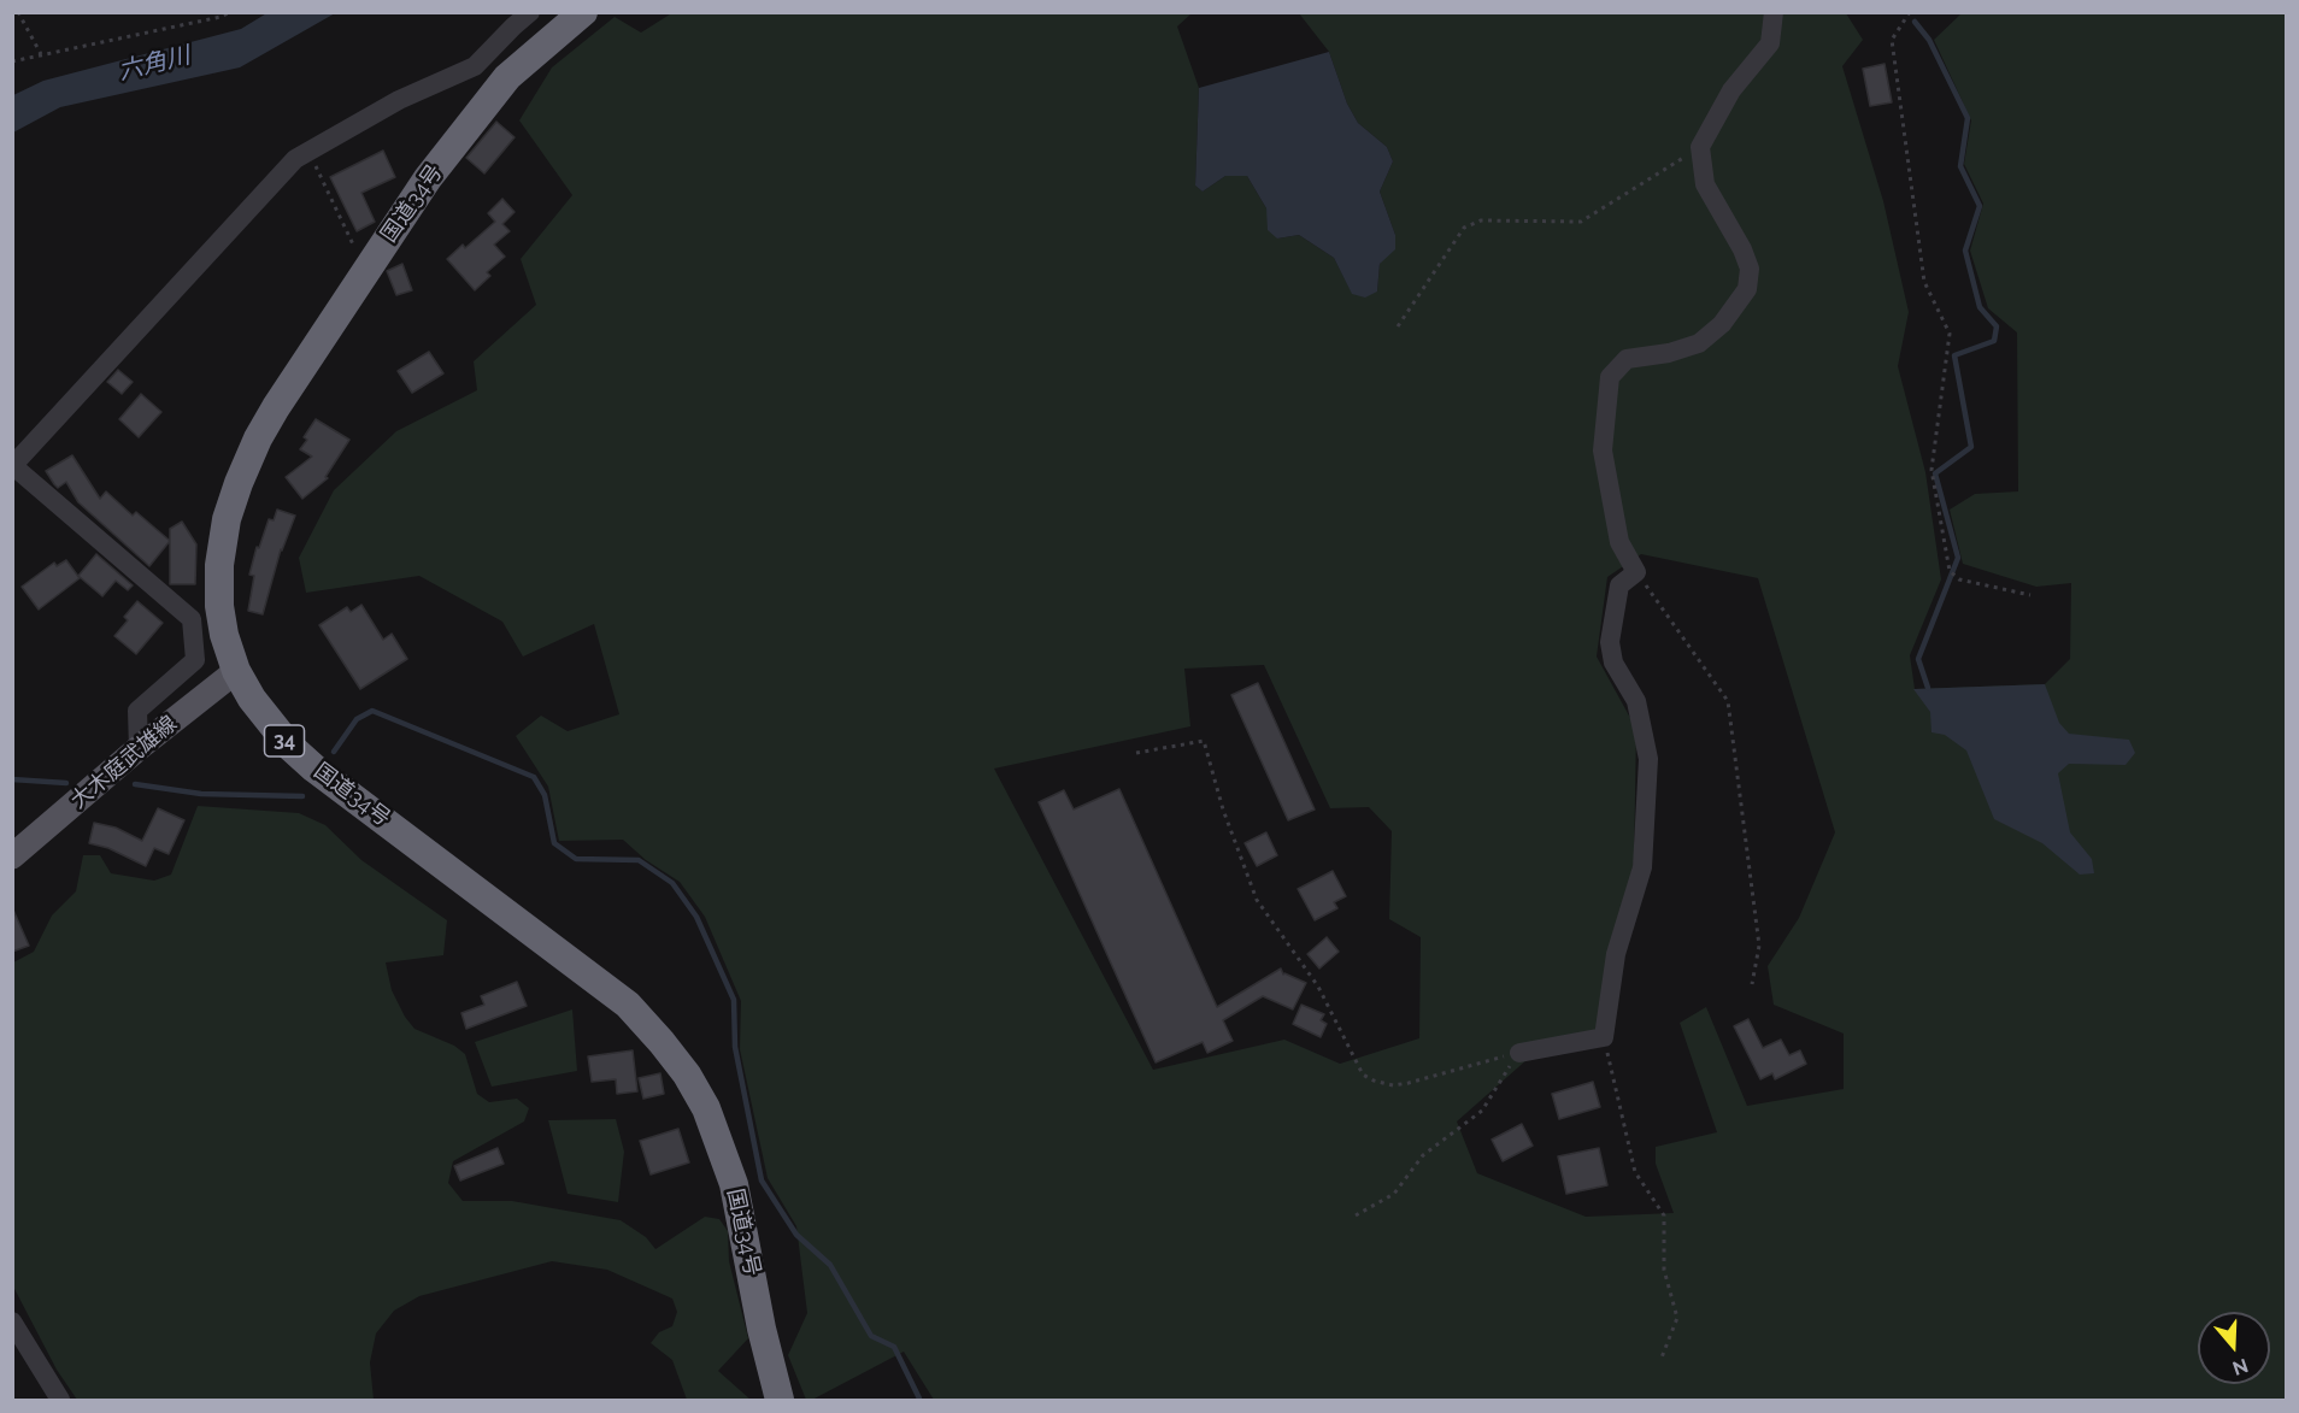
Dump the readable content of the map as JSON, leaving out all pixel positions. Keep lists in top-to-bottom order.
{
  "streets": {
    "highway": ["国道34号", "34"],
    "main road": ["大木庭武雄線"]
  },
  "crossings": [
    ["国道34号", "大木庭武雄線"]
  ],
  "water": ["六角川"],
  "north": "bottom"
}
